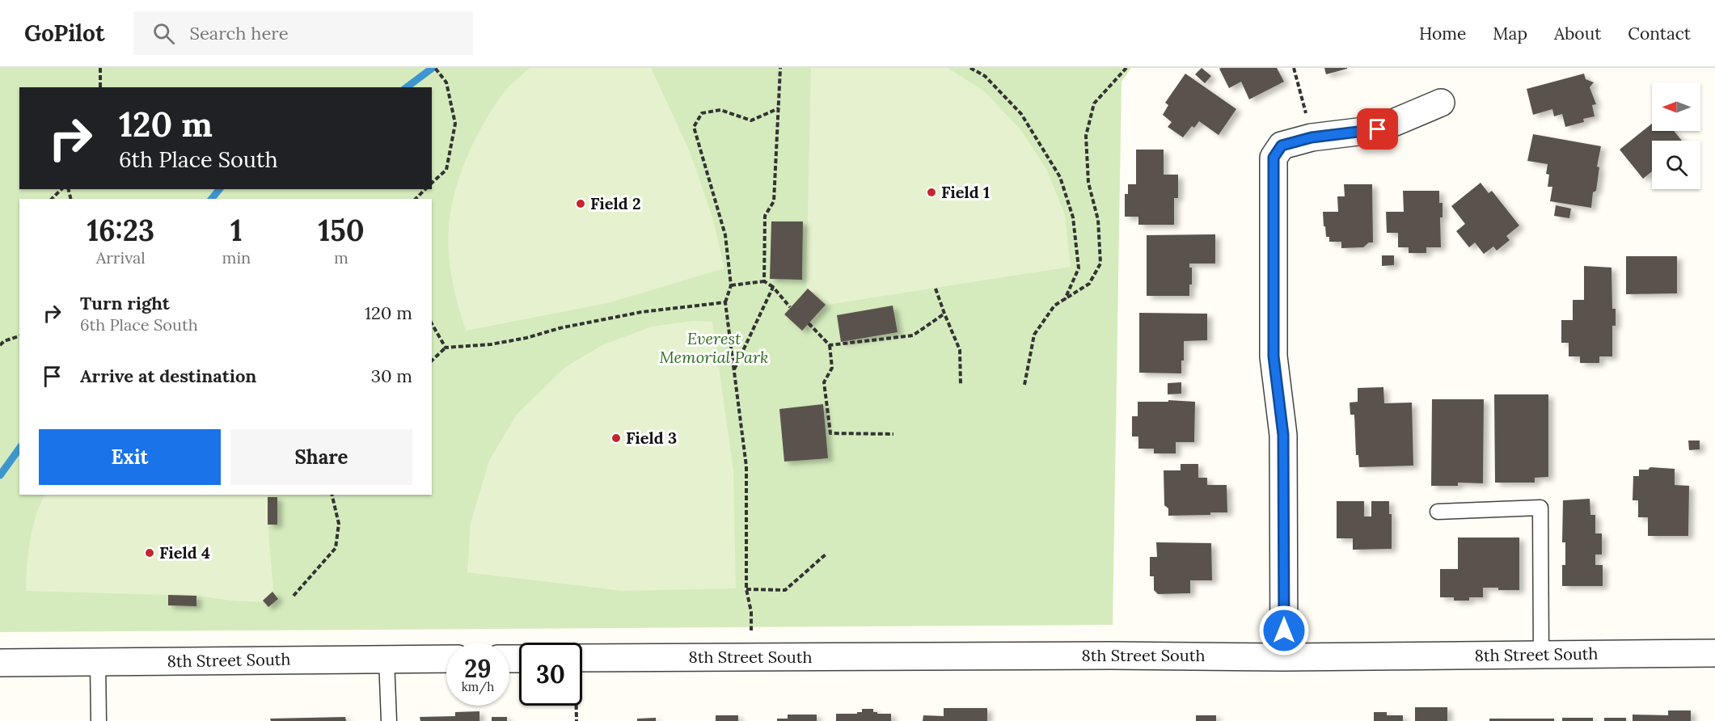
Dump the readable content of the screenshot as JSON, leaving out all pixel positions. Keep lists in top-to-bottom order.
{
  "streets": {
    "street": ["8th Street South"]
  },
  "parks": ["Everest Memorial Park"],
  "places": [
    "Field 1",
    "Field 2",
    "Field 3",
    "Field 4"
  ],
  "north": "left",
  "page": {
    "header": "GoPilot",
    "search": "Search here",
    "nav": [
      "Home",
      "Map",
      "About",
      "Contact"
    ],
    "turn": ["120 m", "6th Place South"],
    "eta": [
      "16:23",
      "Arrival",
      "1",
      "min",
      "150",
      "m"
    ],
    "list": [
      {
        "name": "Turn right",
        "note": "6th Place South",
        "value": "120 m"
      },
      {
        "name": "Arrive at destination",
        "value": "30 m"
      }
    ],
    "buttons": ["Exit", "Share"],
    "speed": "29 km/h",
    "limit": "30"
  }
}
